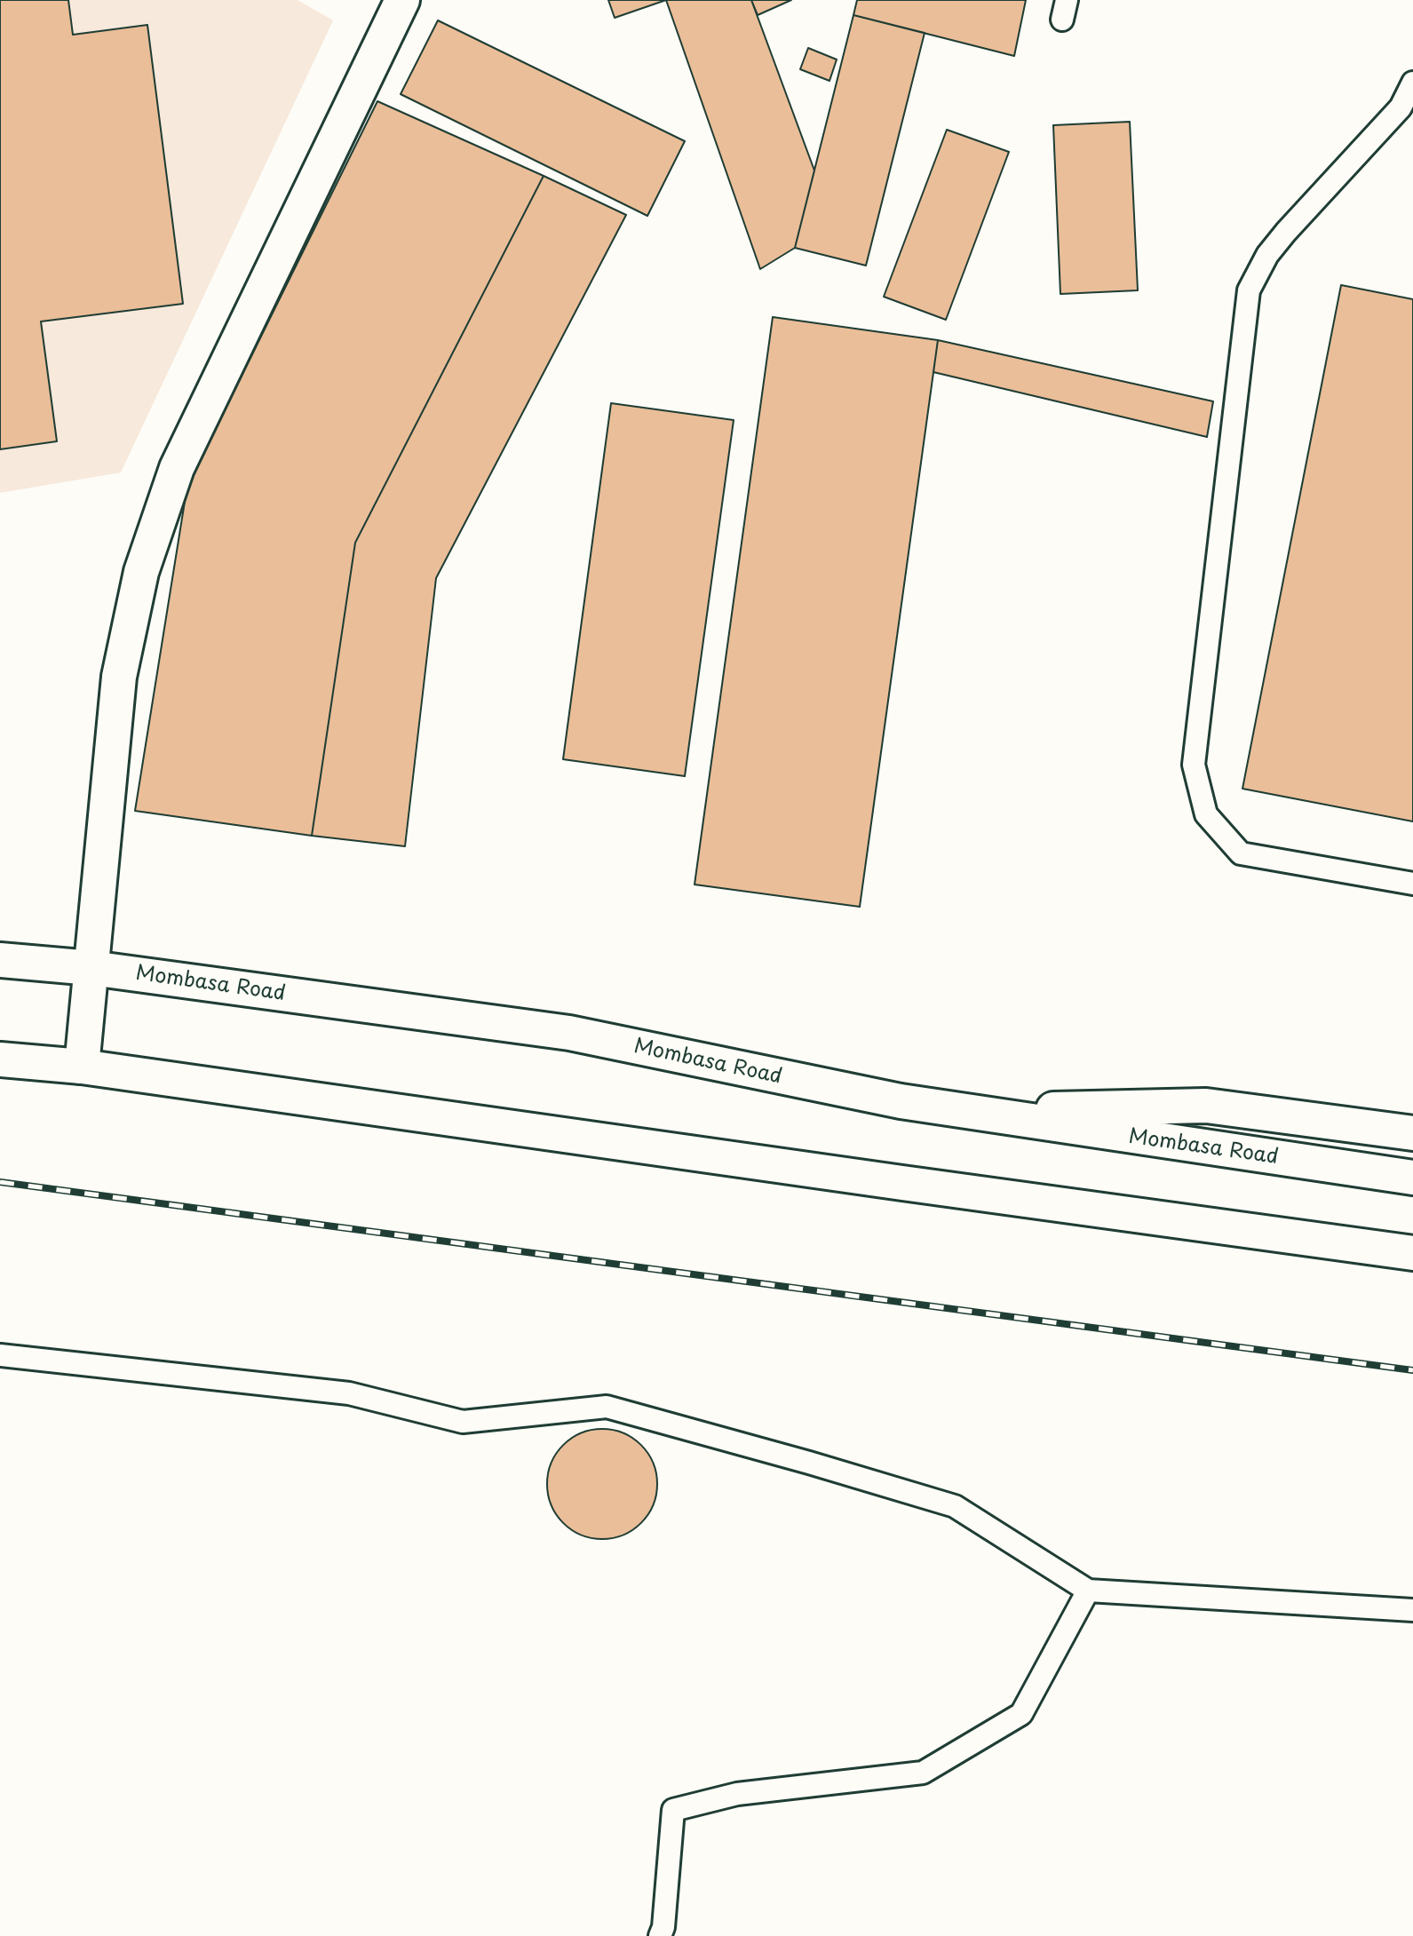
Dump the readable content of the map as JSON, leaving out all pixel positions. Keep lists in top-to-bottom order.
{
  "streets": {
    "main road": ["Mombasa Road"]
  }
}
